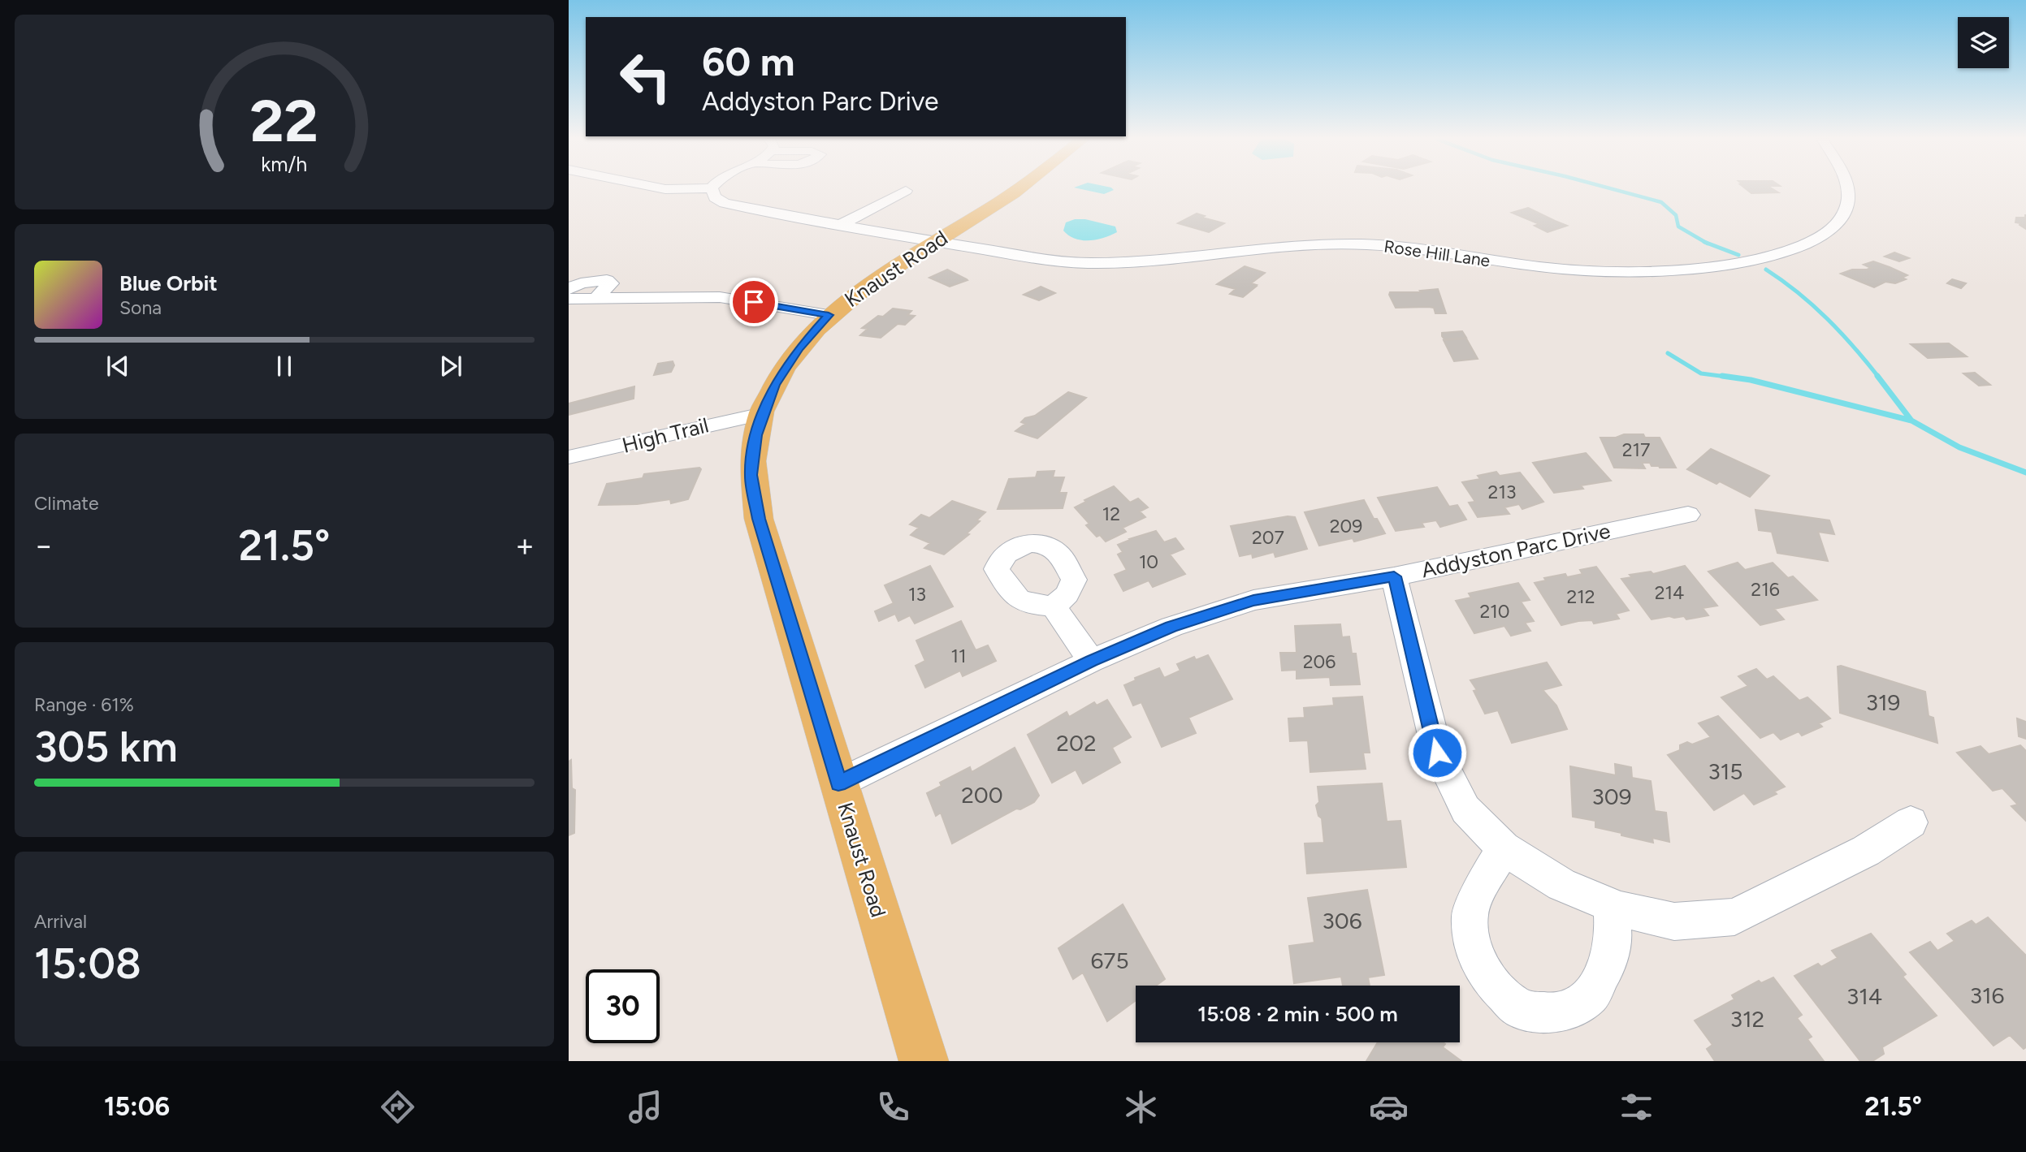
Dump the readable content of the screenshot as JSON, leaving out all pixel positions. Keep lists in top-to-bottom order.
{
  "streets": {
    "main road": ["Knaust Road"],
    "street": ["Rose Hill Lane", "High Trail", "Addyston Parc Drive"]
  },
  "crossings": [
    ["Rose Hill Lane", "Knaust Road"],
    ["Knaust Road", "High Trail"],
    ["Knaust Road", "Addyston Parc Drive"]
  ],
  "house_numbers": [
    "217",
    "213",
    "12",
    "209",
    "207",
    "10",
    "216",
    "214",
    "13",
    "212",
    "210",
    "11",
    "206",
    "319",
    "202",
    "315",
    "200",
    "309",
    "306",
    "675",
    "316",
    "314",
    "312"
  ],
  "page": {
    "turn": ["60 m", "Addyston Parc Drive"],
    "song": ["Blue Orbit", "Sona"],
    "tile": [
      "Climate",
      ["Range · 61%", "305 km"],
      ["Arrival", "15:08"]
    ],
    "heat": ["−", "21.5°", "+"],
    "limit": "30",
    "trip": "15:08 · 2 min · 500 m",
    "tabs": ["15:06", "21.5°"],
    "gauge": ["22", "km/h"]
  }
}
